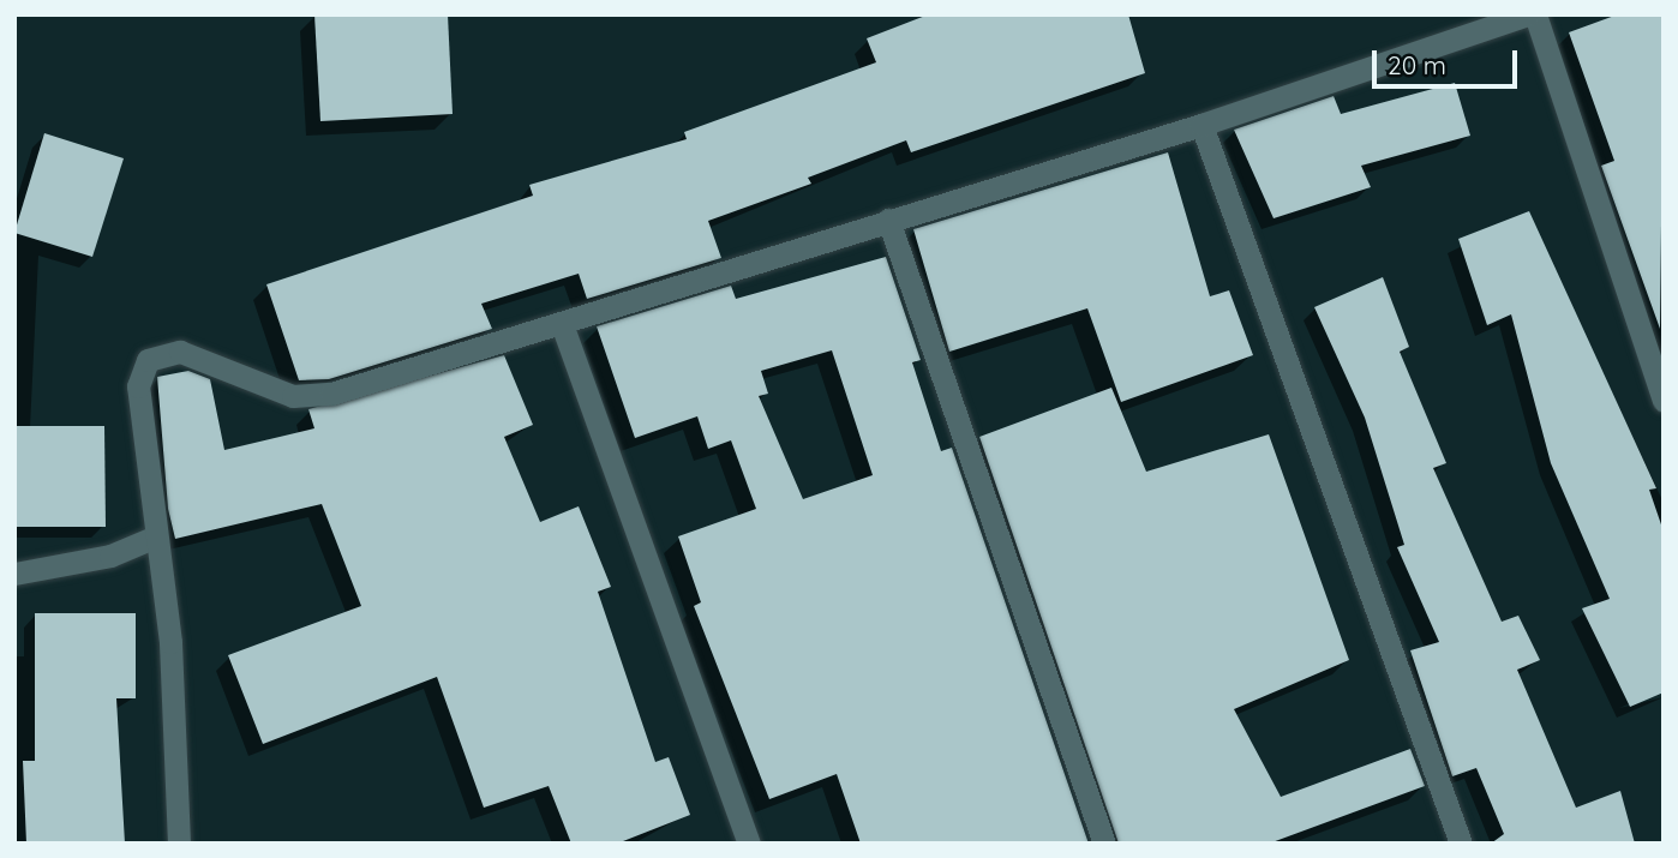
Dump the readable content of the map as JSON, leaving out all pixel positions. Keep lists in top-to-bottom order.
{
  "scale_bar": "20 m"
}
